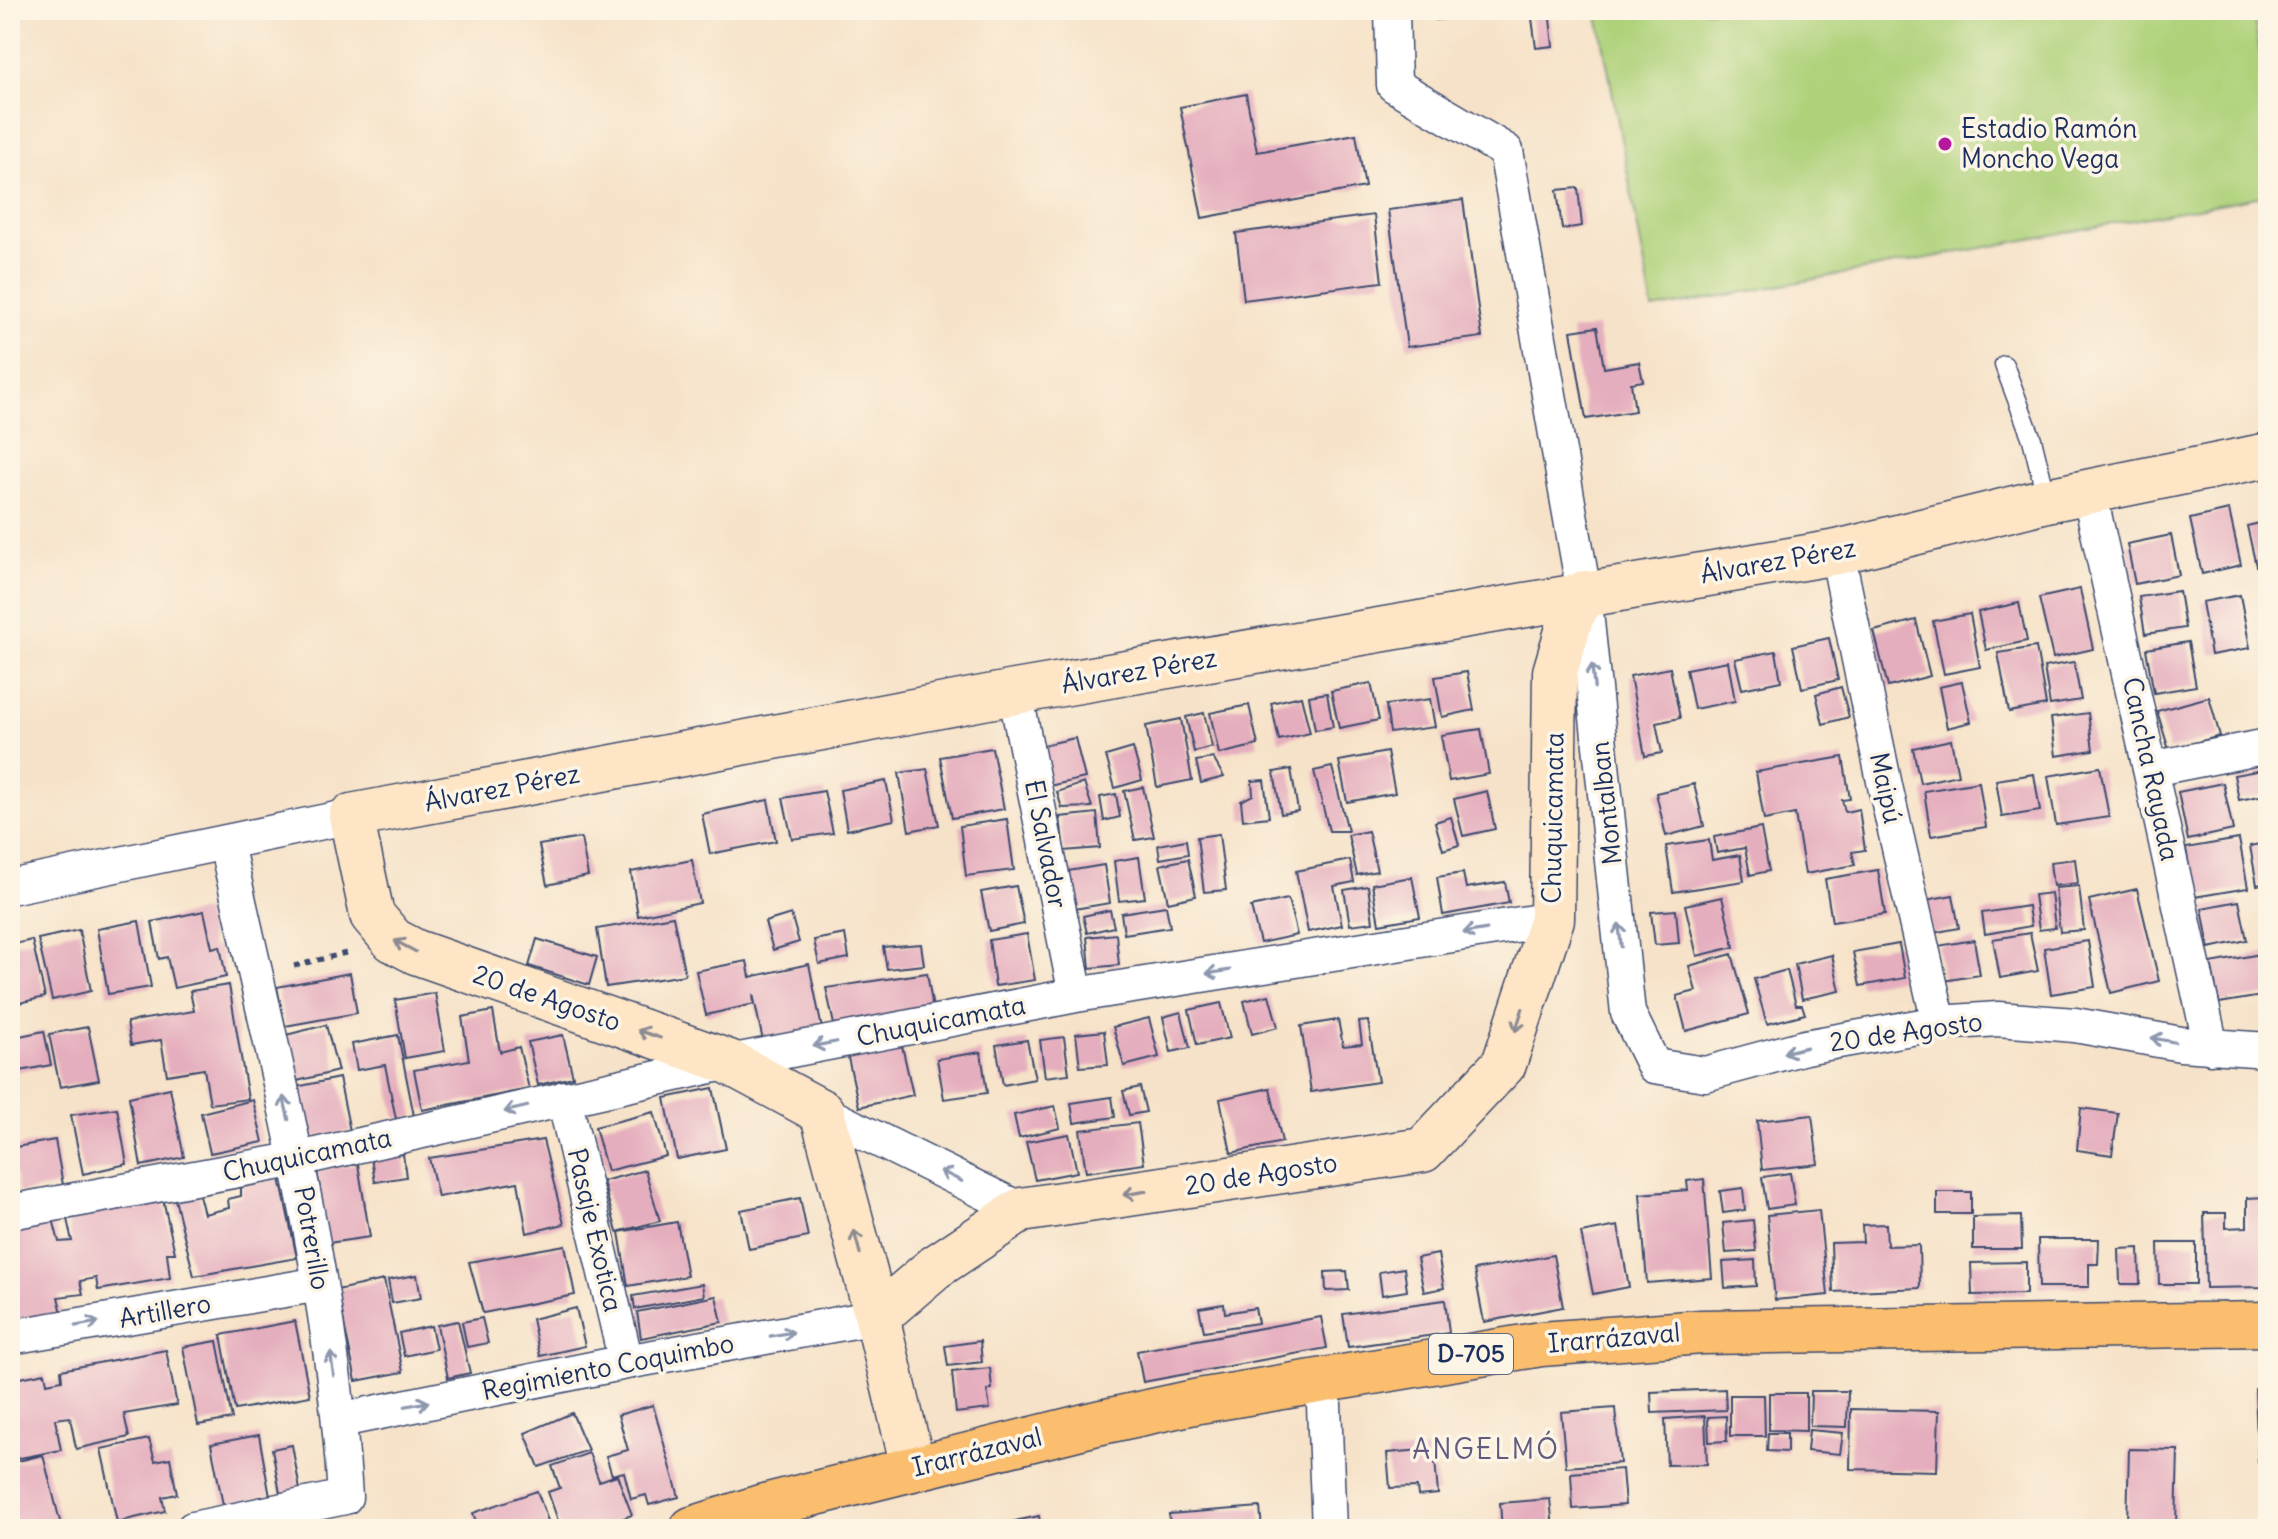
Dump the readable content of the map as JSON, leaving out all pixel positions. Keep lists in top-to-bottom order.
{
  "streets": {
    "main road": ["Irarrázaval", "D-705"],
    "street": [
      "Álvarez Pérez",
      "Cancha Rayada",
      "Maipú",
      "Montalban",
      "Chuquicamata",
      "El Salvador",
      "20 de Agosto",
      "Pasaje Exotica",
      "Potrerillo",
      "Artillero",
      "Regimiento Coquimbo"
    ]
  },
  "crossings": [
    ["Álvarez Pérez", "Cancha Rayada"],
    ["Álvarez Pérez", "Maipú"],
    ["Álvarez Pérez", "Montalban"],
    ["Álvarez Pérez", "Chuquicamata"],
    ["Álvarez Pérez", "El Salvador"],
    ["Álvarez Pérez", "Potrerillo"],
    ["Cancha Rayada", "20 de Agosto"],
    ["Maipú", "20 de Agosto"],
    ["Montalban", "Chuquicamata"],
    ["Montalban", "20 de Agosto"],
    ["Chuquicamata", "El Salvador"],
    ["Chuquicamata", "20 de Agosto"],
    ["Chuquicamata", "Pasaje Exotica"],
    ["Chuquicamata", "Potrerillo"],
    ["20 de Agosto", "Regimiento Coquimbo"],
    ["Pasaje Exotica", "Regimiento Coquimbo"],
    ["Potrerillo", "Artillero"],
    ["Potrerillo", "Regimiento Coquimbo"]
  ],
  "one_way": [
    "Montalban",
    "Chuquicamata",
    "20 de Agosto",
    "Potrerillo",
    "Artillero",
    "Regimiento Coquimbo"
  ],
  "districts": ["ANGELMÓ"],
  "places": ["Estadio Ramón Moncho Vega"]
}
